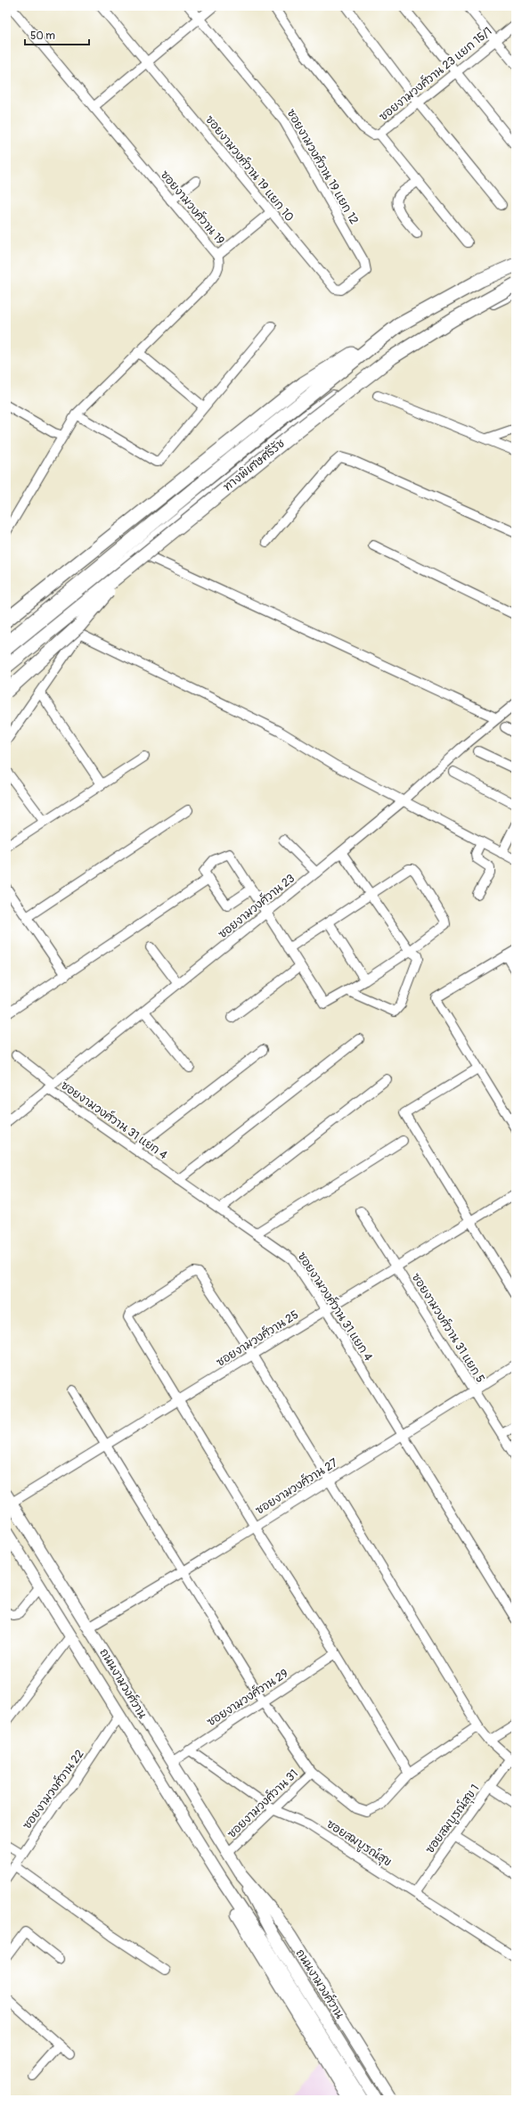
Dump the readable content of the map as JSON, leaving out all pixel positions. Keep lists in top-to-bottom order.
{
  "streets": {
    "highway": ["ทางพิเศษศรีรัช"],
    "main road": ["ถนนงามวงศ์วาน"],
    "street": [
      "ซอยงามวงศ์วาน 23 แยก 15/1",
      "ซอยงามวงศ์วาน 19 แยก 12",
      "ซอยงามวงศ์วาน 19 แยก 10",
      "ซอยงามวงศ์วาน 19",
      "ซอยงามวงศ์วาน 23",
      "ซอยงามวงศ์วาน 31 แยก 4",
      "ซอยงามวงศ์วาน 31 แยก 5",
      "ซอยงามวงศ์วาน 25",
      "ซอยงามวงศ์วาน 27",
      "ซอยงามวงศ์วาน 29",
      "ซอยงามวงศ์วาน 22",
      "ซอยงามวงศ์วาน 31",
      "ซอยสมบูรณ์สุข 1",
      "ซอยสมบูรณ์สุข"
    ]
  },
  "crossings": [
    ["ซอยงามวงศ์วาน 19 แยก 12", "ซอยงามวงศ์วาน 19 แยก 10"],
    ["ซอยงามวงศ์วาน 23", "ซอยงามวงศ์วาน 31 แยก 4"],
    ["ซอยงามวงศ์วาน 31 แยก 4", "ซอยงามวงศ์วาน 25"],
    ["ซอยงามวงศ์วาน 31 แยก 4", "ซอยงามวงศ์วาน 27"],
    ["ซอยงามวงศ์วาน 31 แยก 5", "ซอยงามวงศ์วาน 25"],
    ["ซอยงามวงศ์วาน 31 แยก 5", "ซอยงามวงศ์วาน 27"],
    ["ซอยงามวงศ์วาน 25", "ถนนงามวงศ์วาน"],
    ["ซอยงามวงศ์วาน 27", "ถนนงามวงศ์วาน"],
    ["ถนนงามวงศ์วาน", "ซอยงามวงศ์วาน 29"],
    ["ถนนงามวงศ์วาน", "ซอยงามวงศ์วาน 22"],
    ["ถนนงามวงศ์วาน", "ซอยงามวงศ์วาน 31"],
    ["ซอยงามวงศ์วาน 29", "ซอยสมบูรณ์สุข"],
    ["ซอยงามวงศ์วาน 31", "ซอยสมบูรณ์สุข"],
    ["ซอยสมบูรณ์สุข 1", "ซอยสมบูรณ์สุข"]
  ],
  "scale_bar": "50 m"
}
